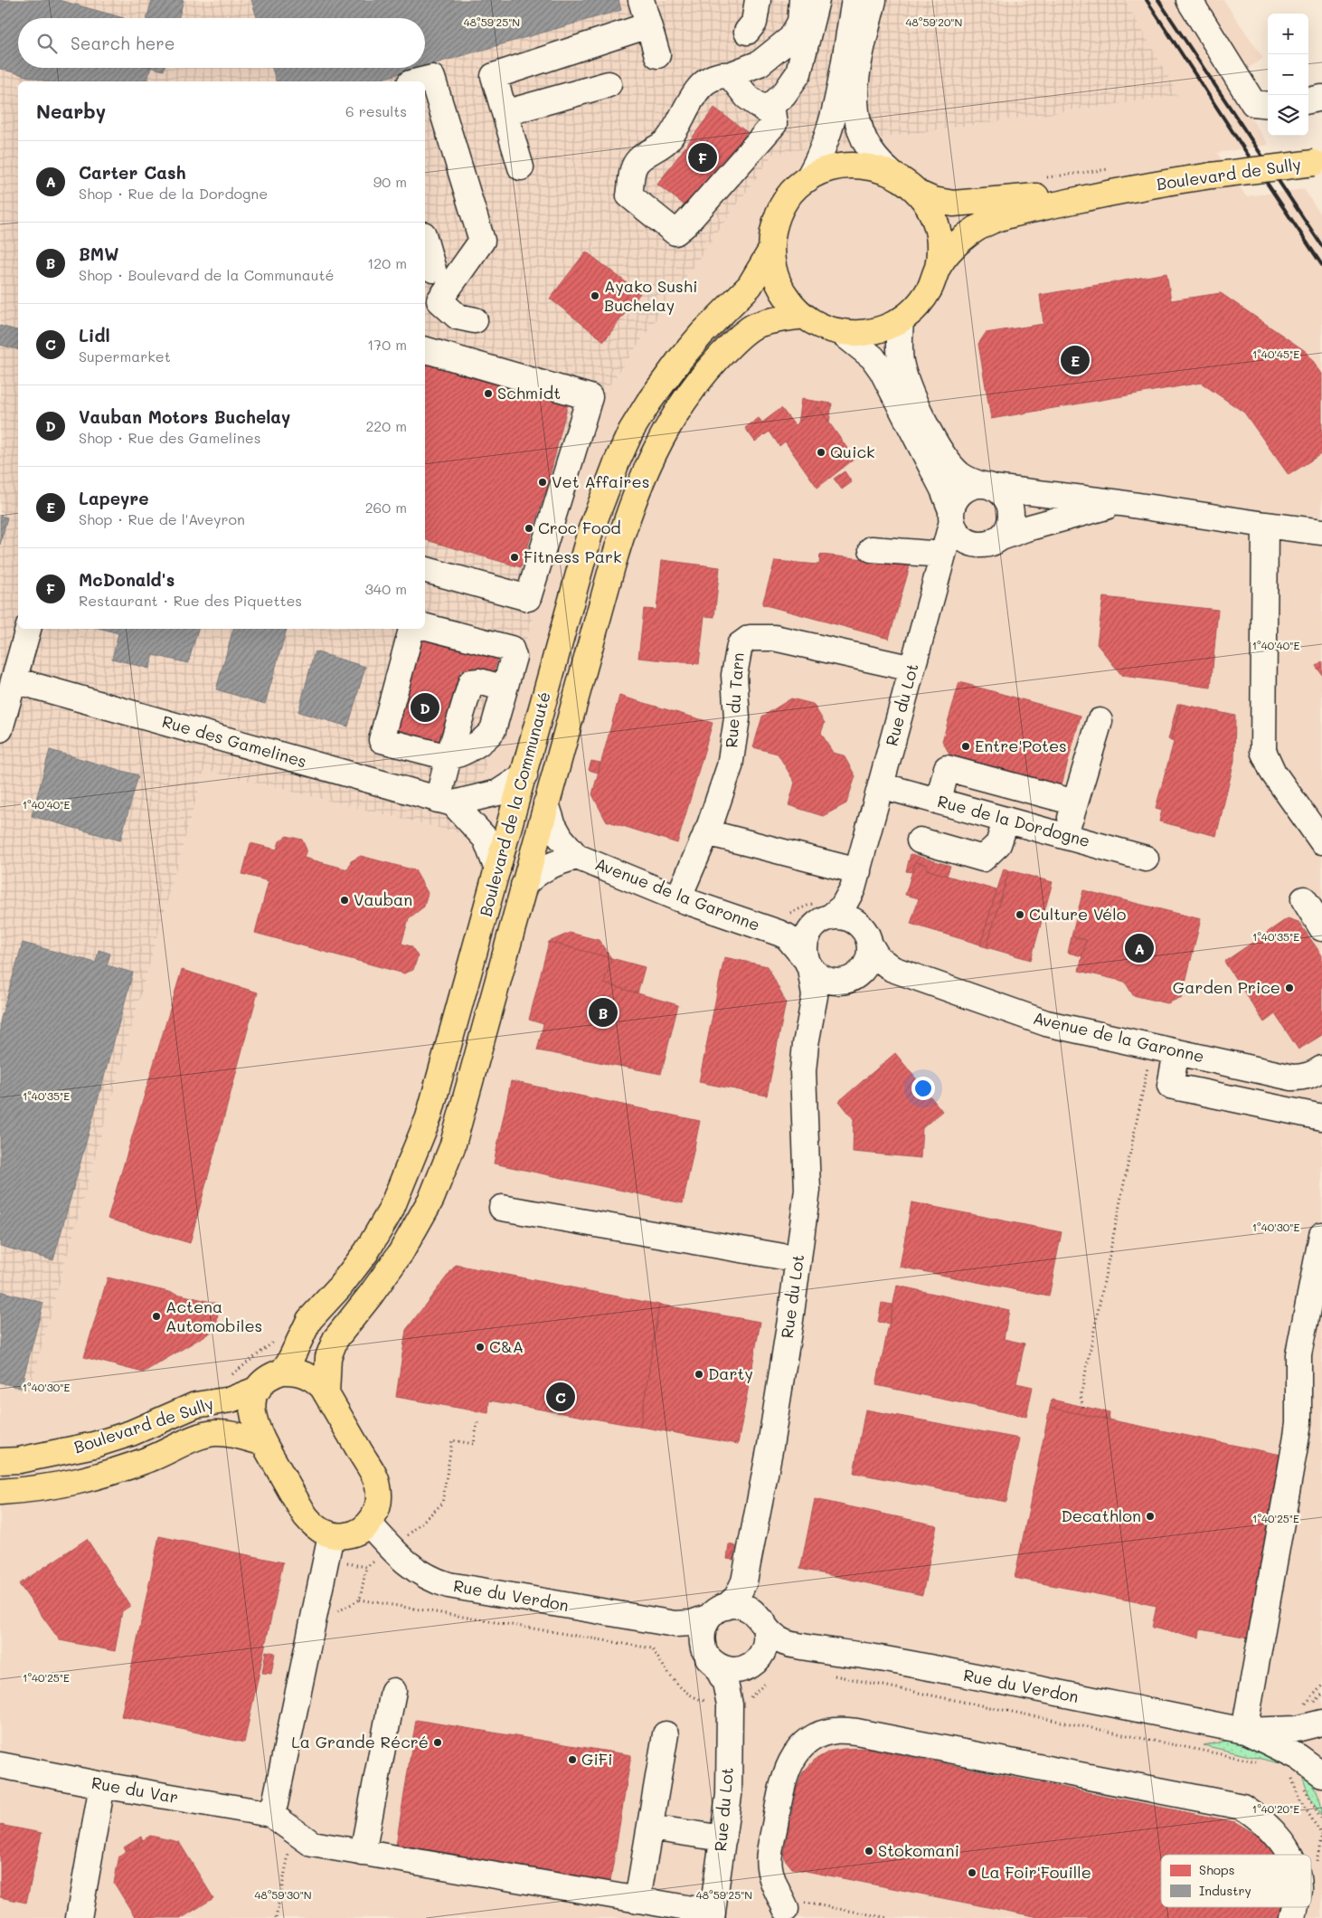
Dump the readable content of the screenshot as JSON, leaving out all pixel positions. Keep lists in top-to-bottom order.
{
  "streets": {
    "main road": ["Boulevard de Sully", "Boulevard de la Communauté"],
    "street": [
      "Rue du Tarn",
      "Rue du Lot",
      "Rue des Gamelines",
      "Rue de la Dordogne",
      "Avenue de la Garonne",
      "Rue du Verdon",
      "Rue du Var"
    ]
  },
  "crossings": [
    ["Boulevard de Sully", "Boulevard de la Communauté"],
    ["Rue du Tarn", "Rue du Lot"],
    ["Rue du Tarn", "Avenue de la Garonne"],
    ["Rue du Lot", "Rue de la Dordogne"],
    ["Rue des Gamelines", "Boulevard de la Communauté"]
  ],
  "places": [
    "Ayako Sushi Buchelay",
    "Schmidt",
    "Quick",
    "Vet Affaires",
    "Croc Food",
    "Fitness Park",
    "Entre'Potes",
    "Vauban",
    "Culture Vélo",
    "Garden Price",
    "Actena Automobiles",
    "C&A",
    "Darty",
    "Decathlon",
    "La Grande Récré",
    "GiFi",
    "Stokomani",
    "La Foir'Fouille"
  ],
  "legend": ["Shops", "Industry"],
  "page": {
    "map_buttons": ["+", "−"],
    "search": "Search here",
    "heading": ["Nearby", "6 results"],
    "list": [
      {
        "mark": "A",
        "name": "Carter Cash",
        "note": "Shop · Rue de la Dordogne",
        "value": "90 m"
      },
      {
        "mark": "B",
        "name": "BMW",
        "note": "Shop · Boulevard de la Communauté",
        "value": "120 m"
      },
      {
        "mark": "C",
        "name": "Lidl",
        "note": "Supermarket",
        "value": "170 m"
      },
      {
        "mark": "D",
        "name": "Vauban Motors Buchelay",
        "note": "Shop · Rue des Gamelines",
        "value": "220 m"
      },
      {
        "mark": "E",
        "name": "Lapeyre",
        "note": "Shop · Rue de l'Aveyron",
        "value": "260 m"
      },
      {
        "mark": "F",
        "name": "McDonald's",
        "note": "Restaurant · Rue des Piquettes",
        "value": "340 m"
      }
    ],
    "pins": [
      "F",
      "E",
      "D",
      "A",
      "B",
      "C"
    ]
  },
  "coordinates": [
    "48°59'25\"N",
    "48°59'20\"N",
    "1°40'45\"E",
    "1°40'40\"E",
    "1°40'35\"E",
    "1°40'30\"E",
    "1°40'25\"E",
    "1°40'20\"E",
    "48°59'30\"N"
  ]
}
